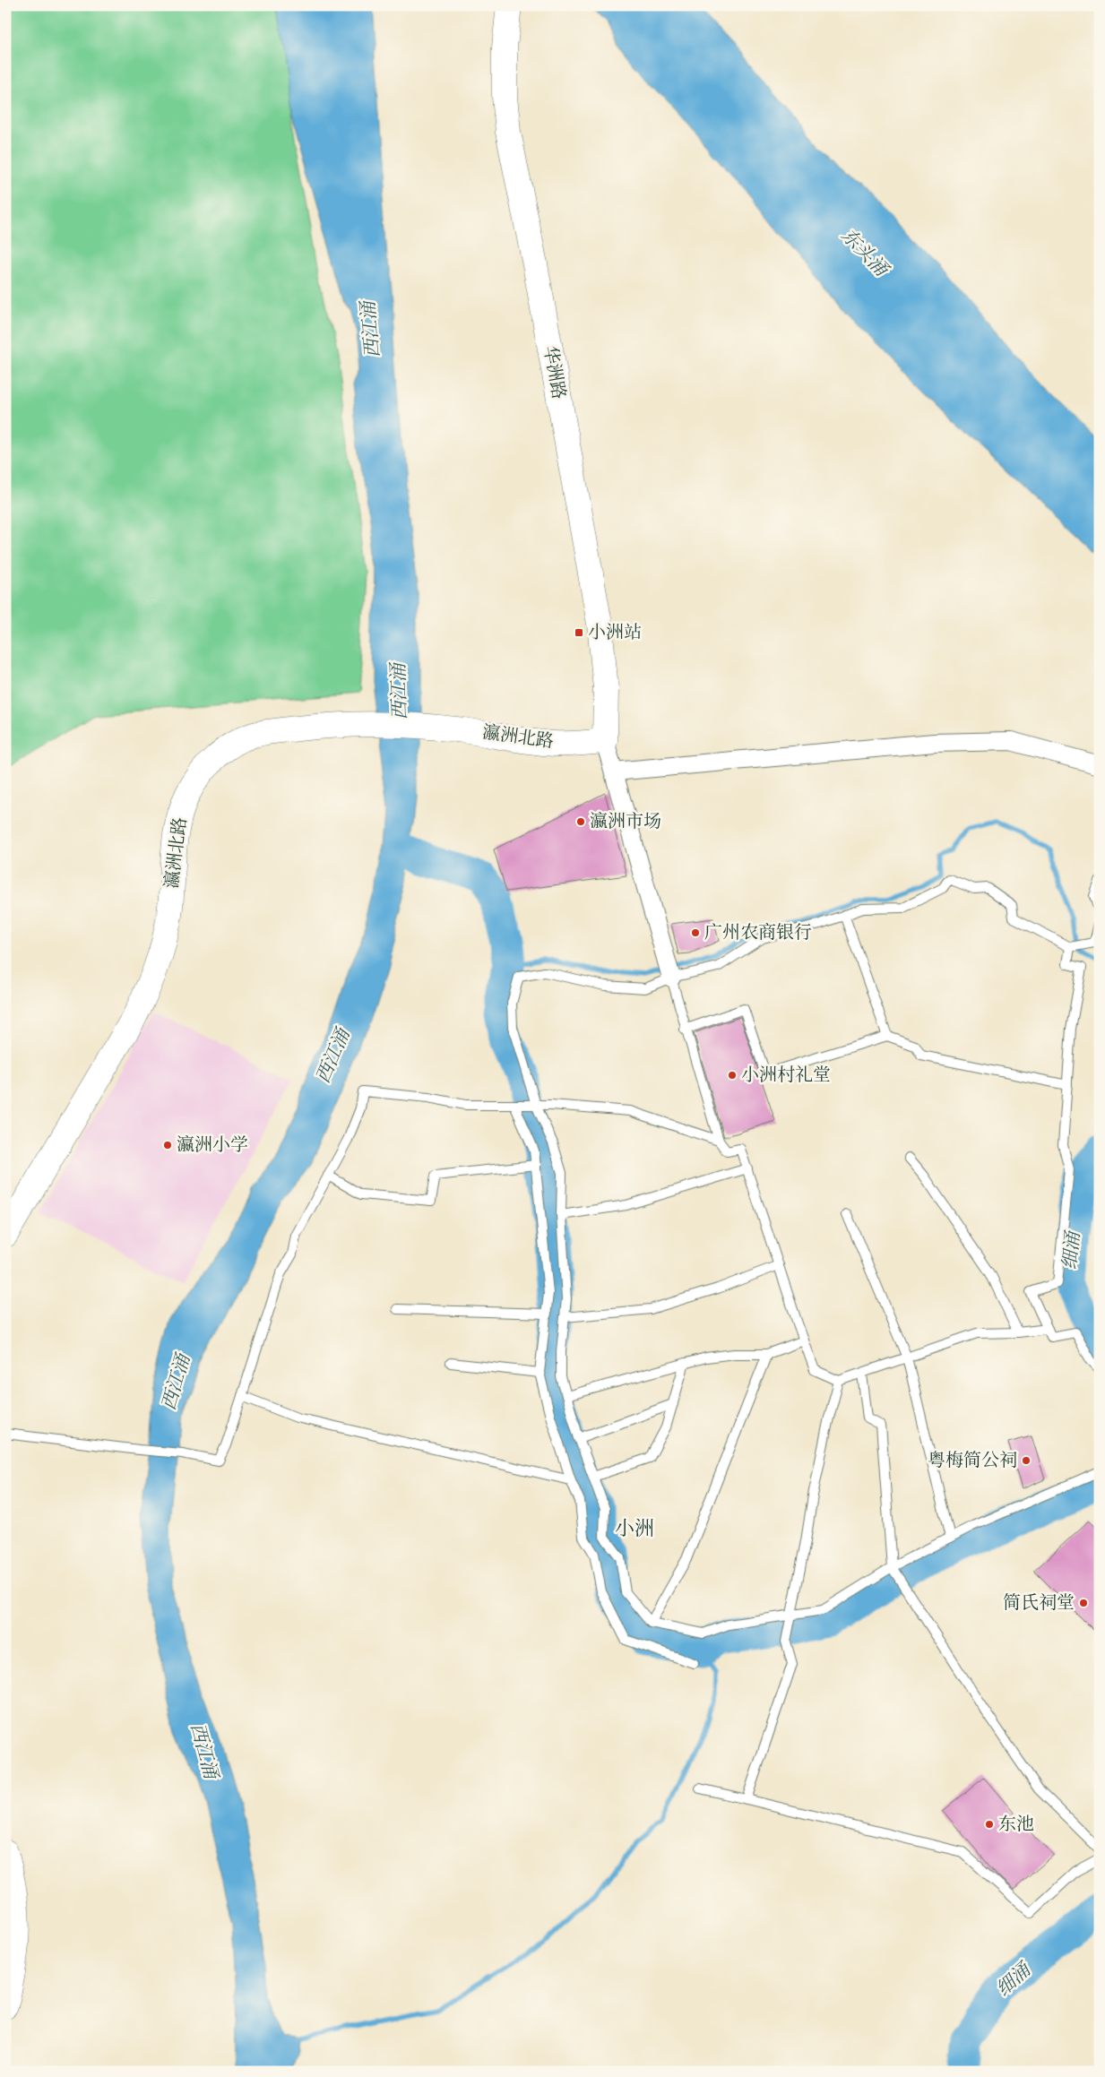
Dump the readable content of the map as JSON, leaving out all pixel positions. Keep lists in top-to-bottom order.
{
  "streets": {
    "main road": ["华洲路", "瀛洲北路"]
  },
  "crossings": [
    ["华洲路", "瀛洲北路"]
  ],
  "districts": ["小洲"],
  "water": ["东头涌", "西江涌", "细涌"],
  "places": {
    "transit": ["小洲站"],
    "other": [
      "瀛洲市场",
      "广州农商银行",
      "小洲村礼堂",
      "瀛洲小学",
      "粤梅简公祠",
      "简氏祠堂",
      "东池"
    ]
  }
}
